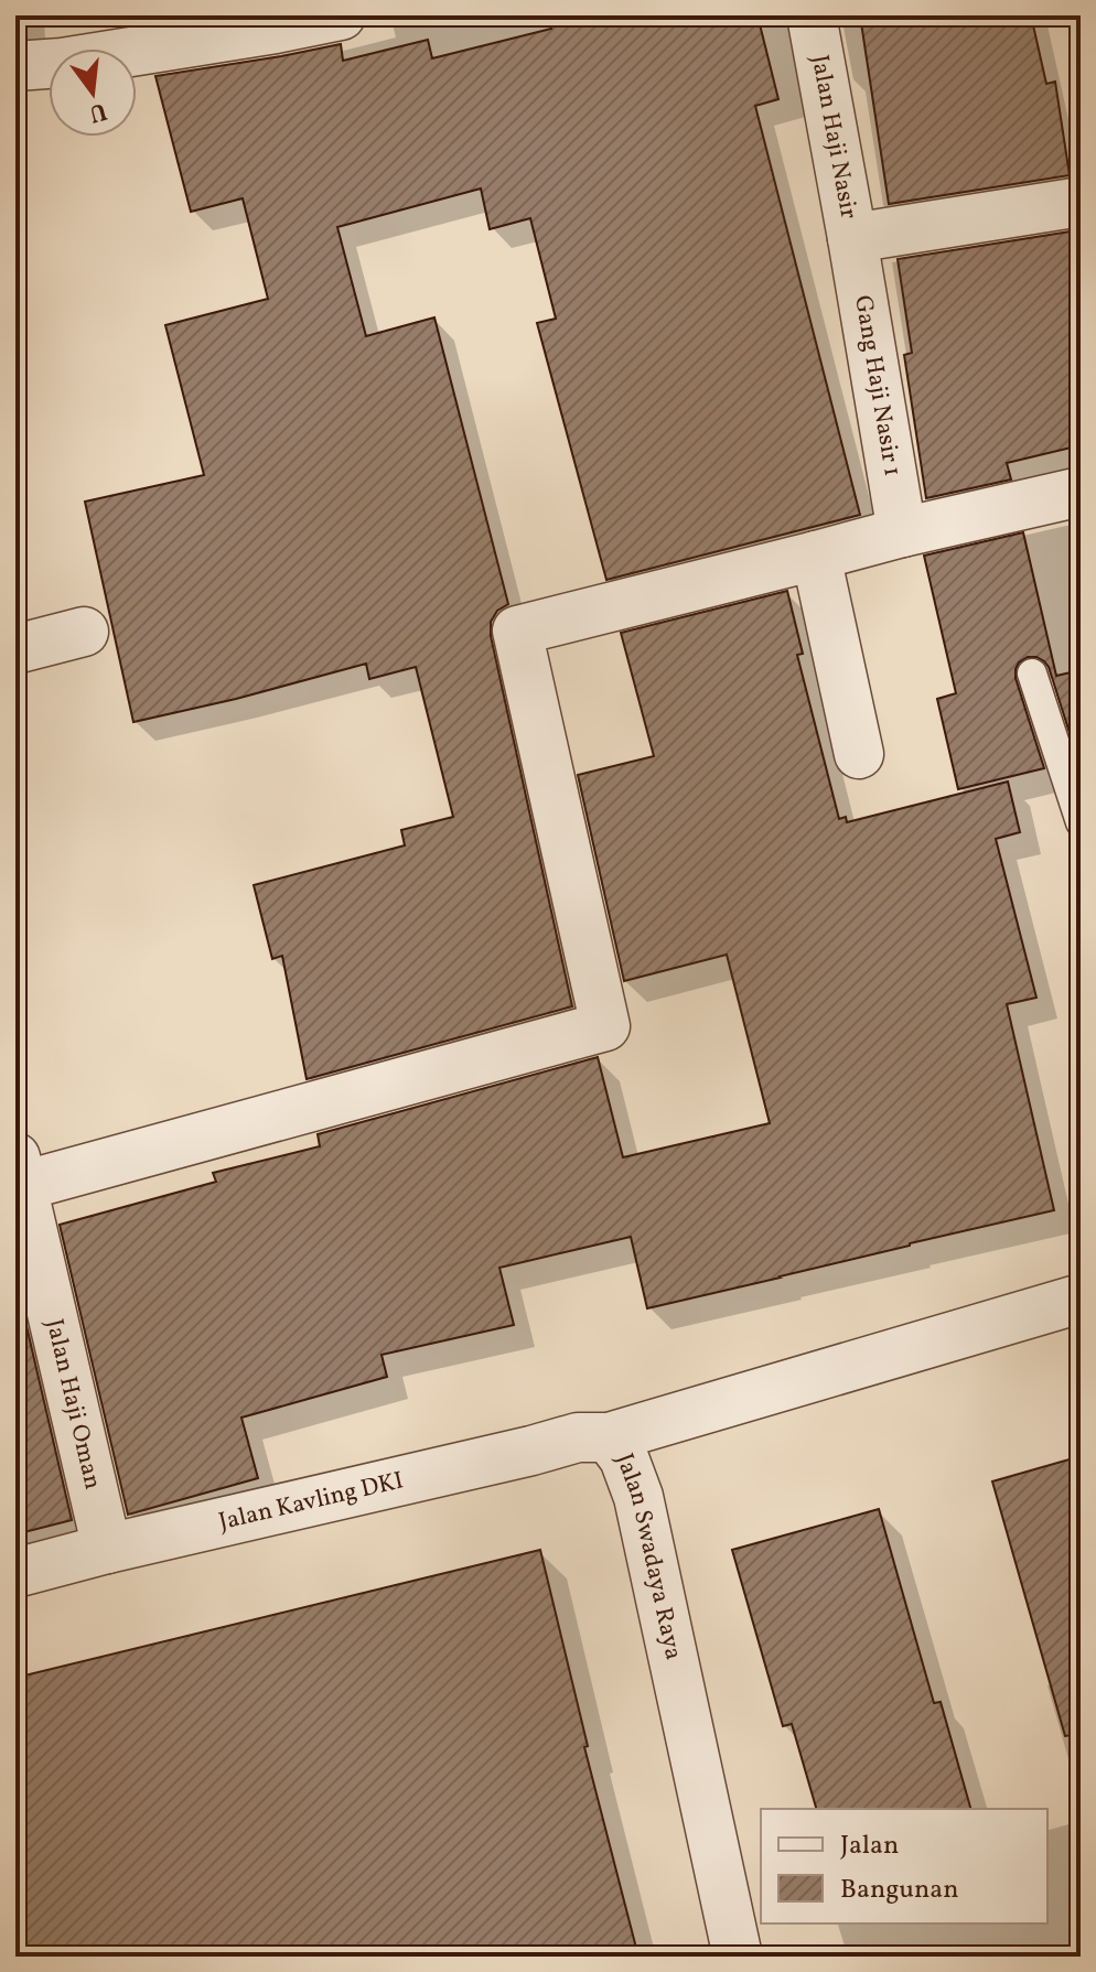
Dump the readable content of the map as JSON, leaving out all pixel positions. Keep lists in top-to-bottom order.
{
  "streets": {
    "street": [
      "Jalan Haji Nasir",
      "Gang Haji Nasir 1",
      "Jalan Haji Oman",
      "Jalan Kavling DKI",
      "Jalan Swadaya Raya"
    ]
  },
  "crossings": [
    ["Jalan Haji Nasir", "Gang Haji Nasir 1"],
    ["Jalan Haji Oman", "Jalan Kavling DKI"],
    ["Jalan Kavling DKI", "Jalan Swadaya Raya"]
  ],
  "legend": ["Jalan", "Bangunan"],
  "north": "bottom"
}
